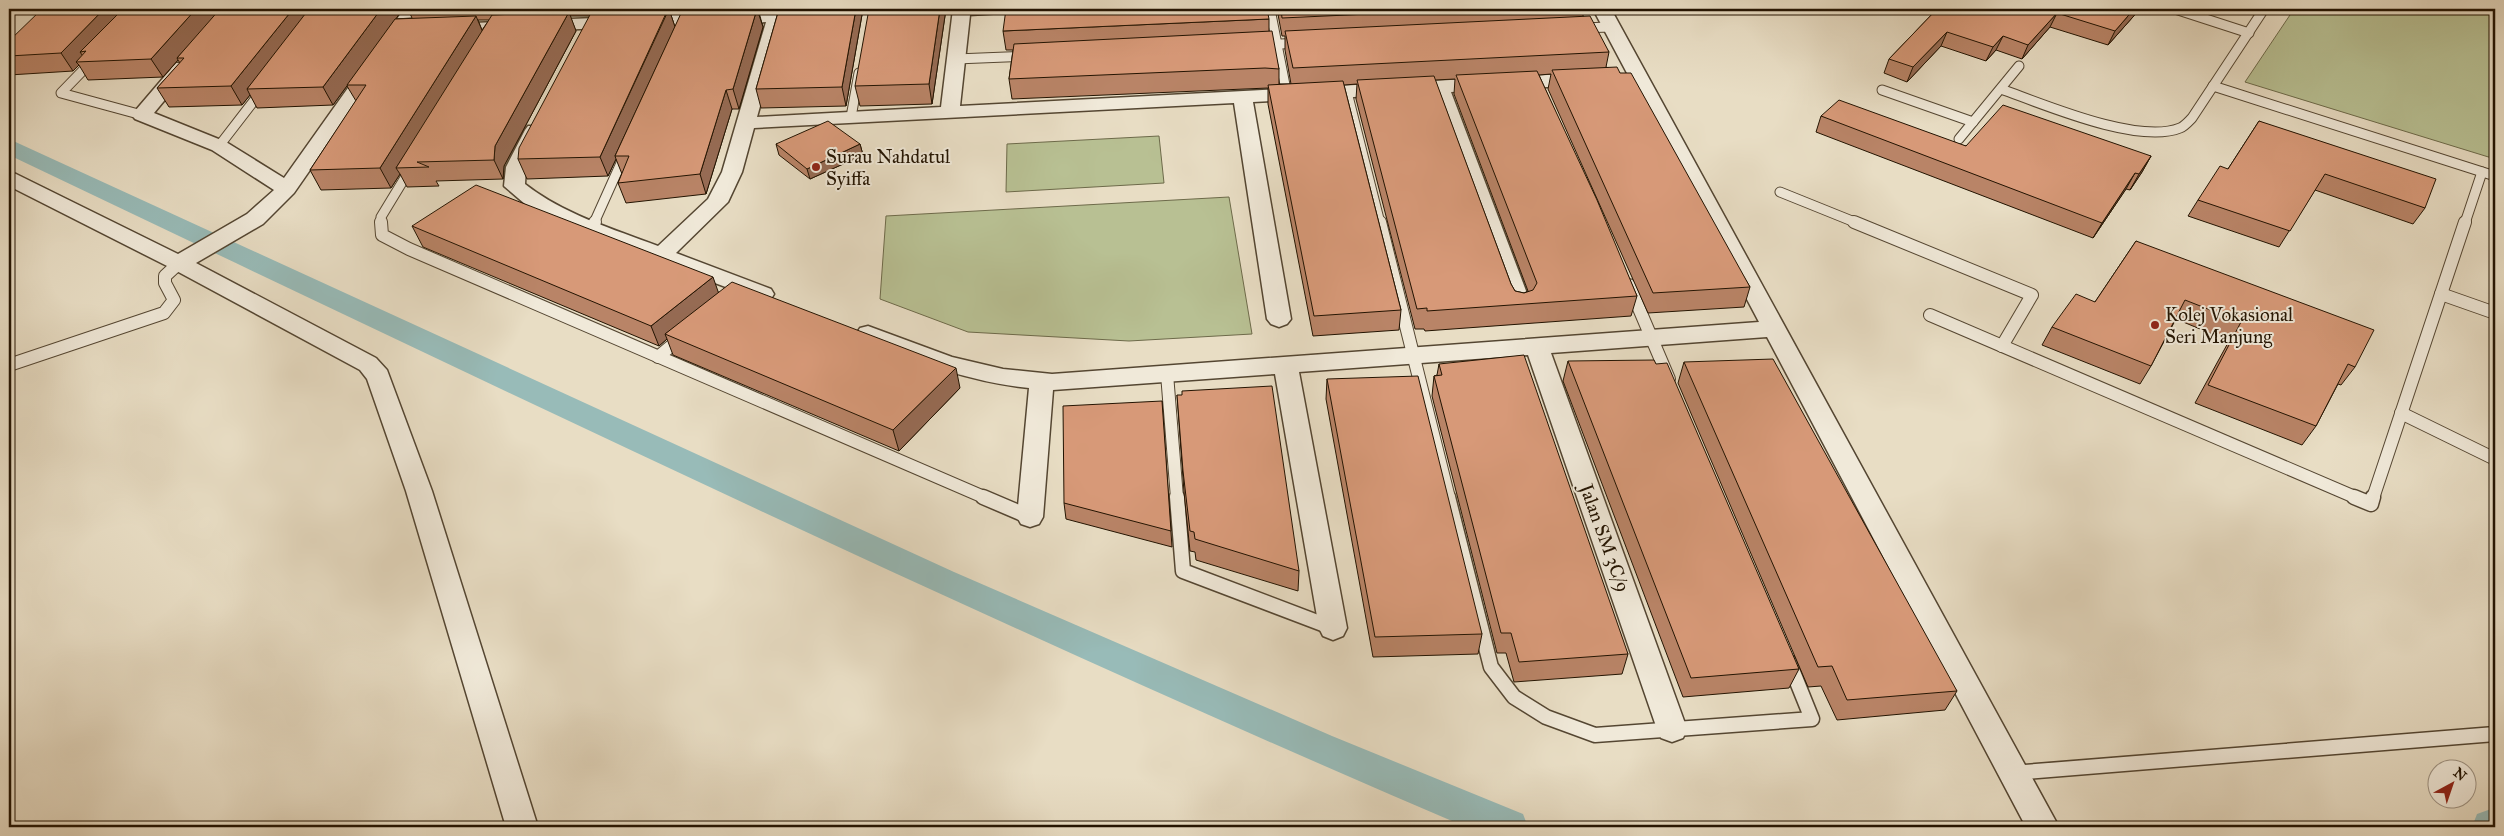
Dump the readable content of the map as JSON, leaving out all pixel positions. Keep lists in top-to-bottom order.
{
  "streets": {
    "street": ["Jalan SM 3C/9"]
  },
  "places": ["Surau Nahdatul Syiffa", "Kolej Vokasional Seri Manjung"],
  "north": "top right"
}
